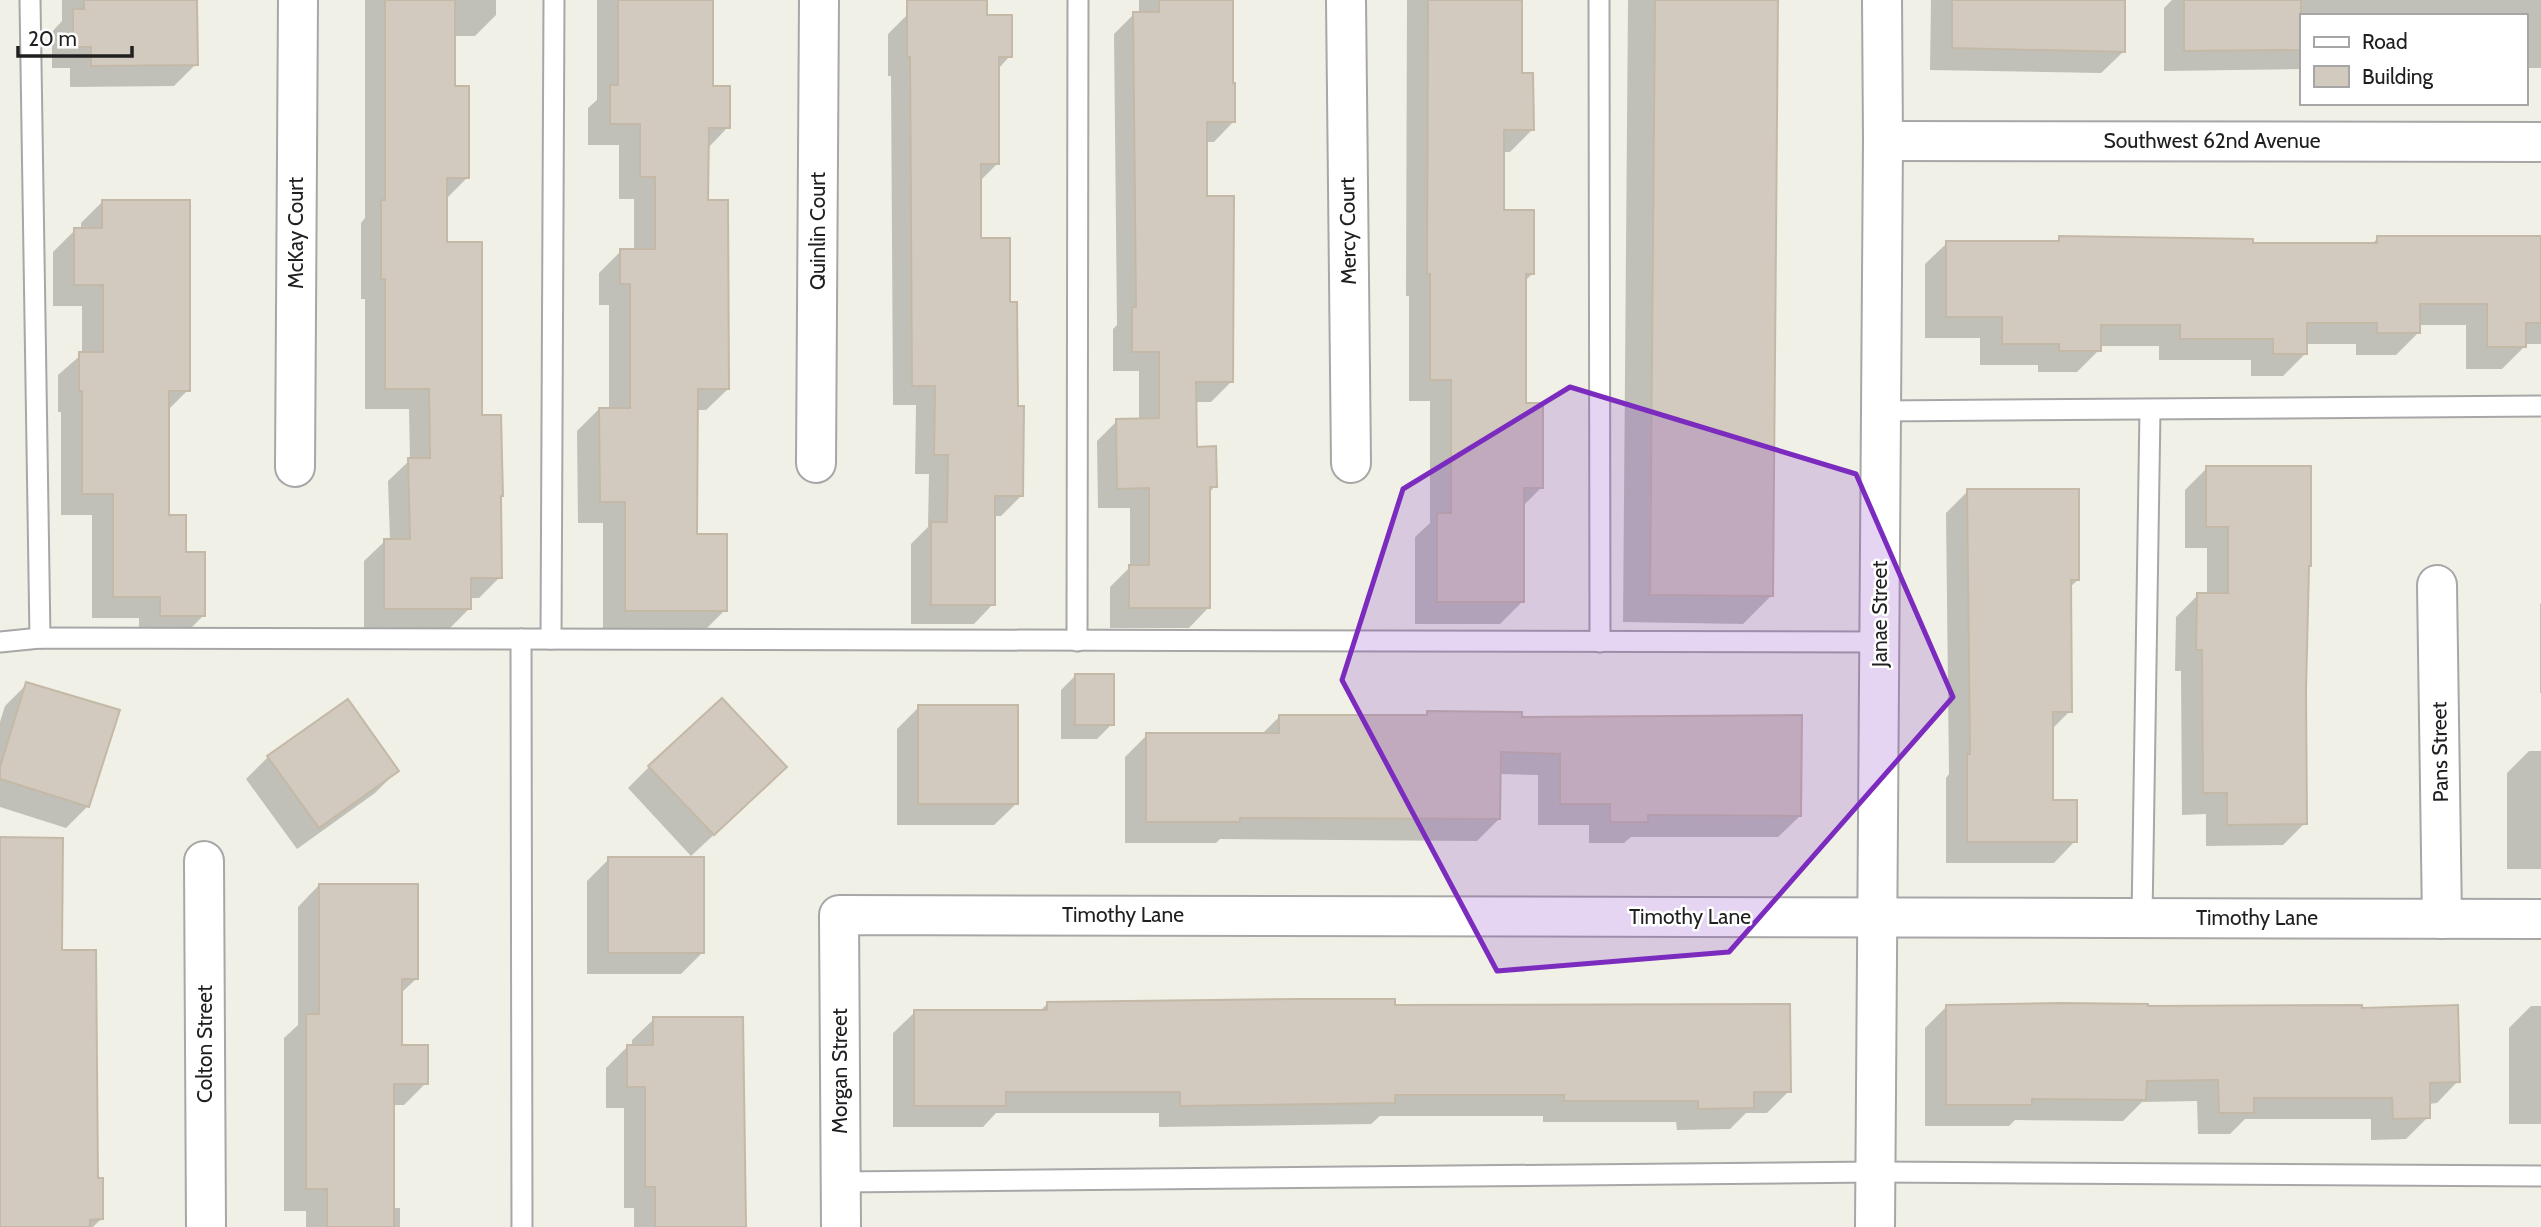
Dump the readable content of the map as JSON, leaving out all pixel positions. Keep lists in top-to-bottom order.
{
  "streets": {
    "street": [
      "Southwest 62nd Avenue",
      "Quinlin Court",
      "Mercy Court",
      "McKay Court",
      "Janae Street",
      "Pans Street",
      "Timothy Lane",
      "Colton Street",
      "Morgan Street"
    ]
  },
  "crossings": [
    ["Southwest 62nd Avenue", "Janae Street"],
    ["Janae Street", "Timothy Lane"],
    ["Pans Street", "Timothy Lane"],
    ["Timothy Lane", "Morgan Street"]
  ],
  "legend": ["Road", "Building"],
  "scale_bar": "20 m"
}
